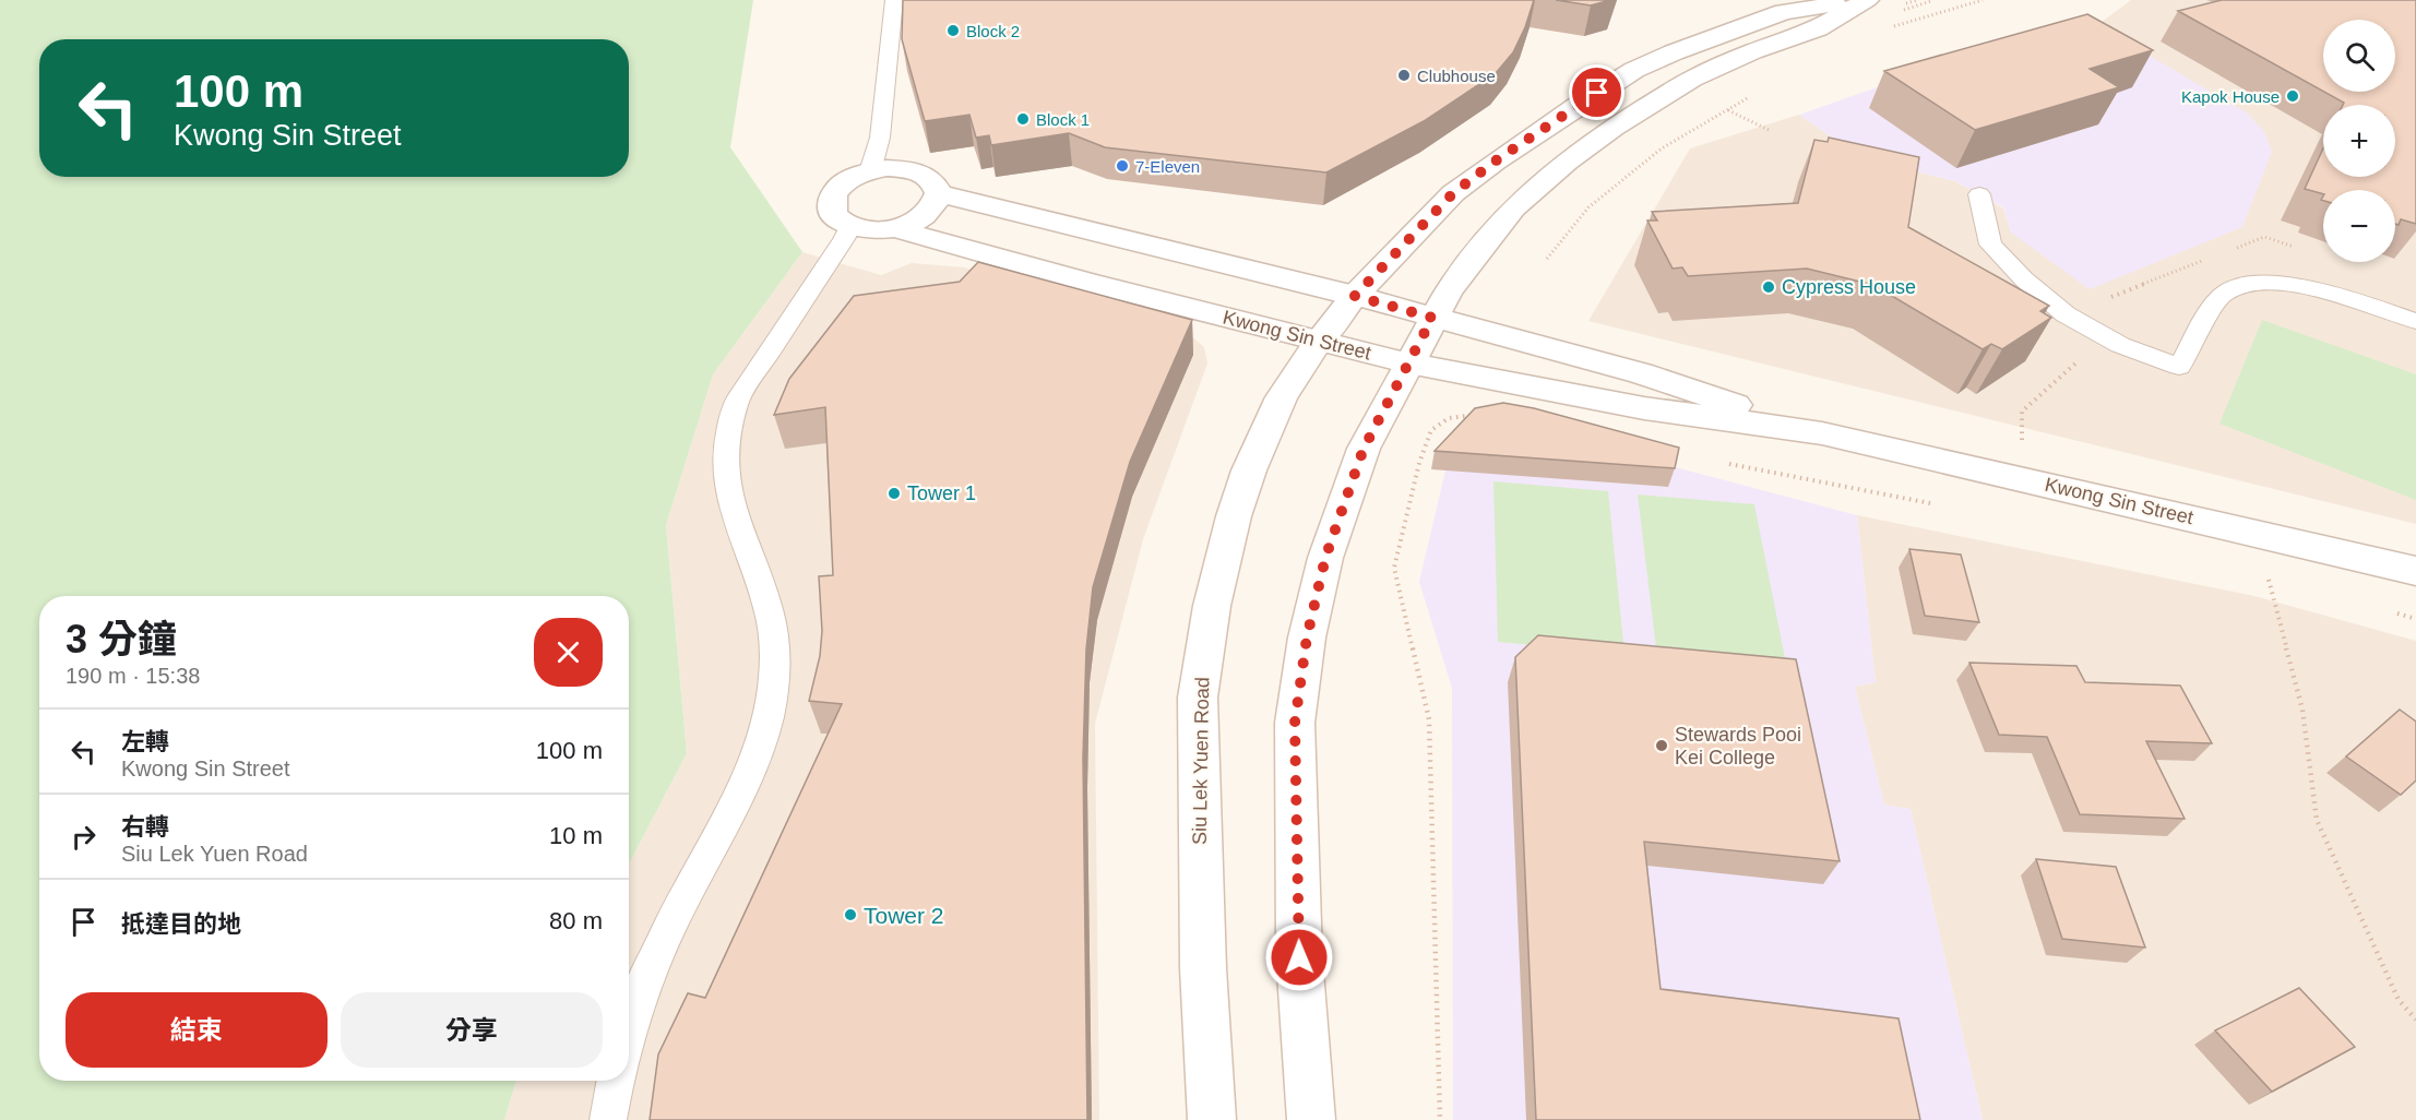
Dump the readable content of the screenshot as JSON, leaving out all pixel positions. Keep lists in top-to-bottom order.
{
  "streets": {
    "street": ["Kwong Sin Street", "Siu Lek Yuen Road"]
  },
  "crossings": [
    ["Kwong Sin Street", "Siu Lek Yuen Road"]
  ],
  "places": [
    "Block 2",
    "Clubhouse",
    "Kapok House",
    "Block 1",
    "7-Eleven",
    "Cypress House",
    "Tower 1",
    "Stewards Pooi Kei College",
    "Tower 2"
  ],
  "page": {
    "map_buttons": ["+", "−"],
    "turn": ["100 m", "Kwong Sin Street"],
    "heading": ["3 分鐘", "190 m · 15:38"],
    "list": [
      {
        "name": "左轉",
        "note": "Kwong Sin Street",
        "value": "100 m"
      },
      {
        "name": "右轉",
        "note": "Siu Lek Yuen Road",
        "value": "10 m"
      },
      {
        "name": "抵達目的地",
        "value": "80 m"
      }
    ],
    "buttons": ["結束", "分享"]
  }
}
